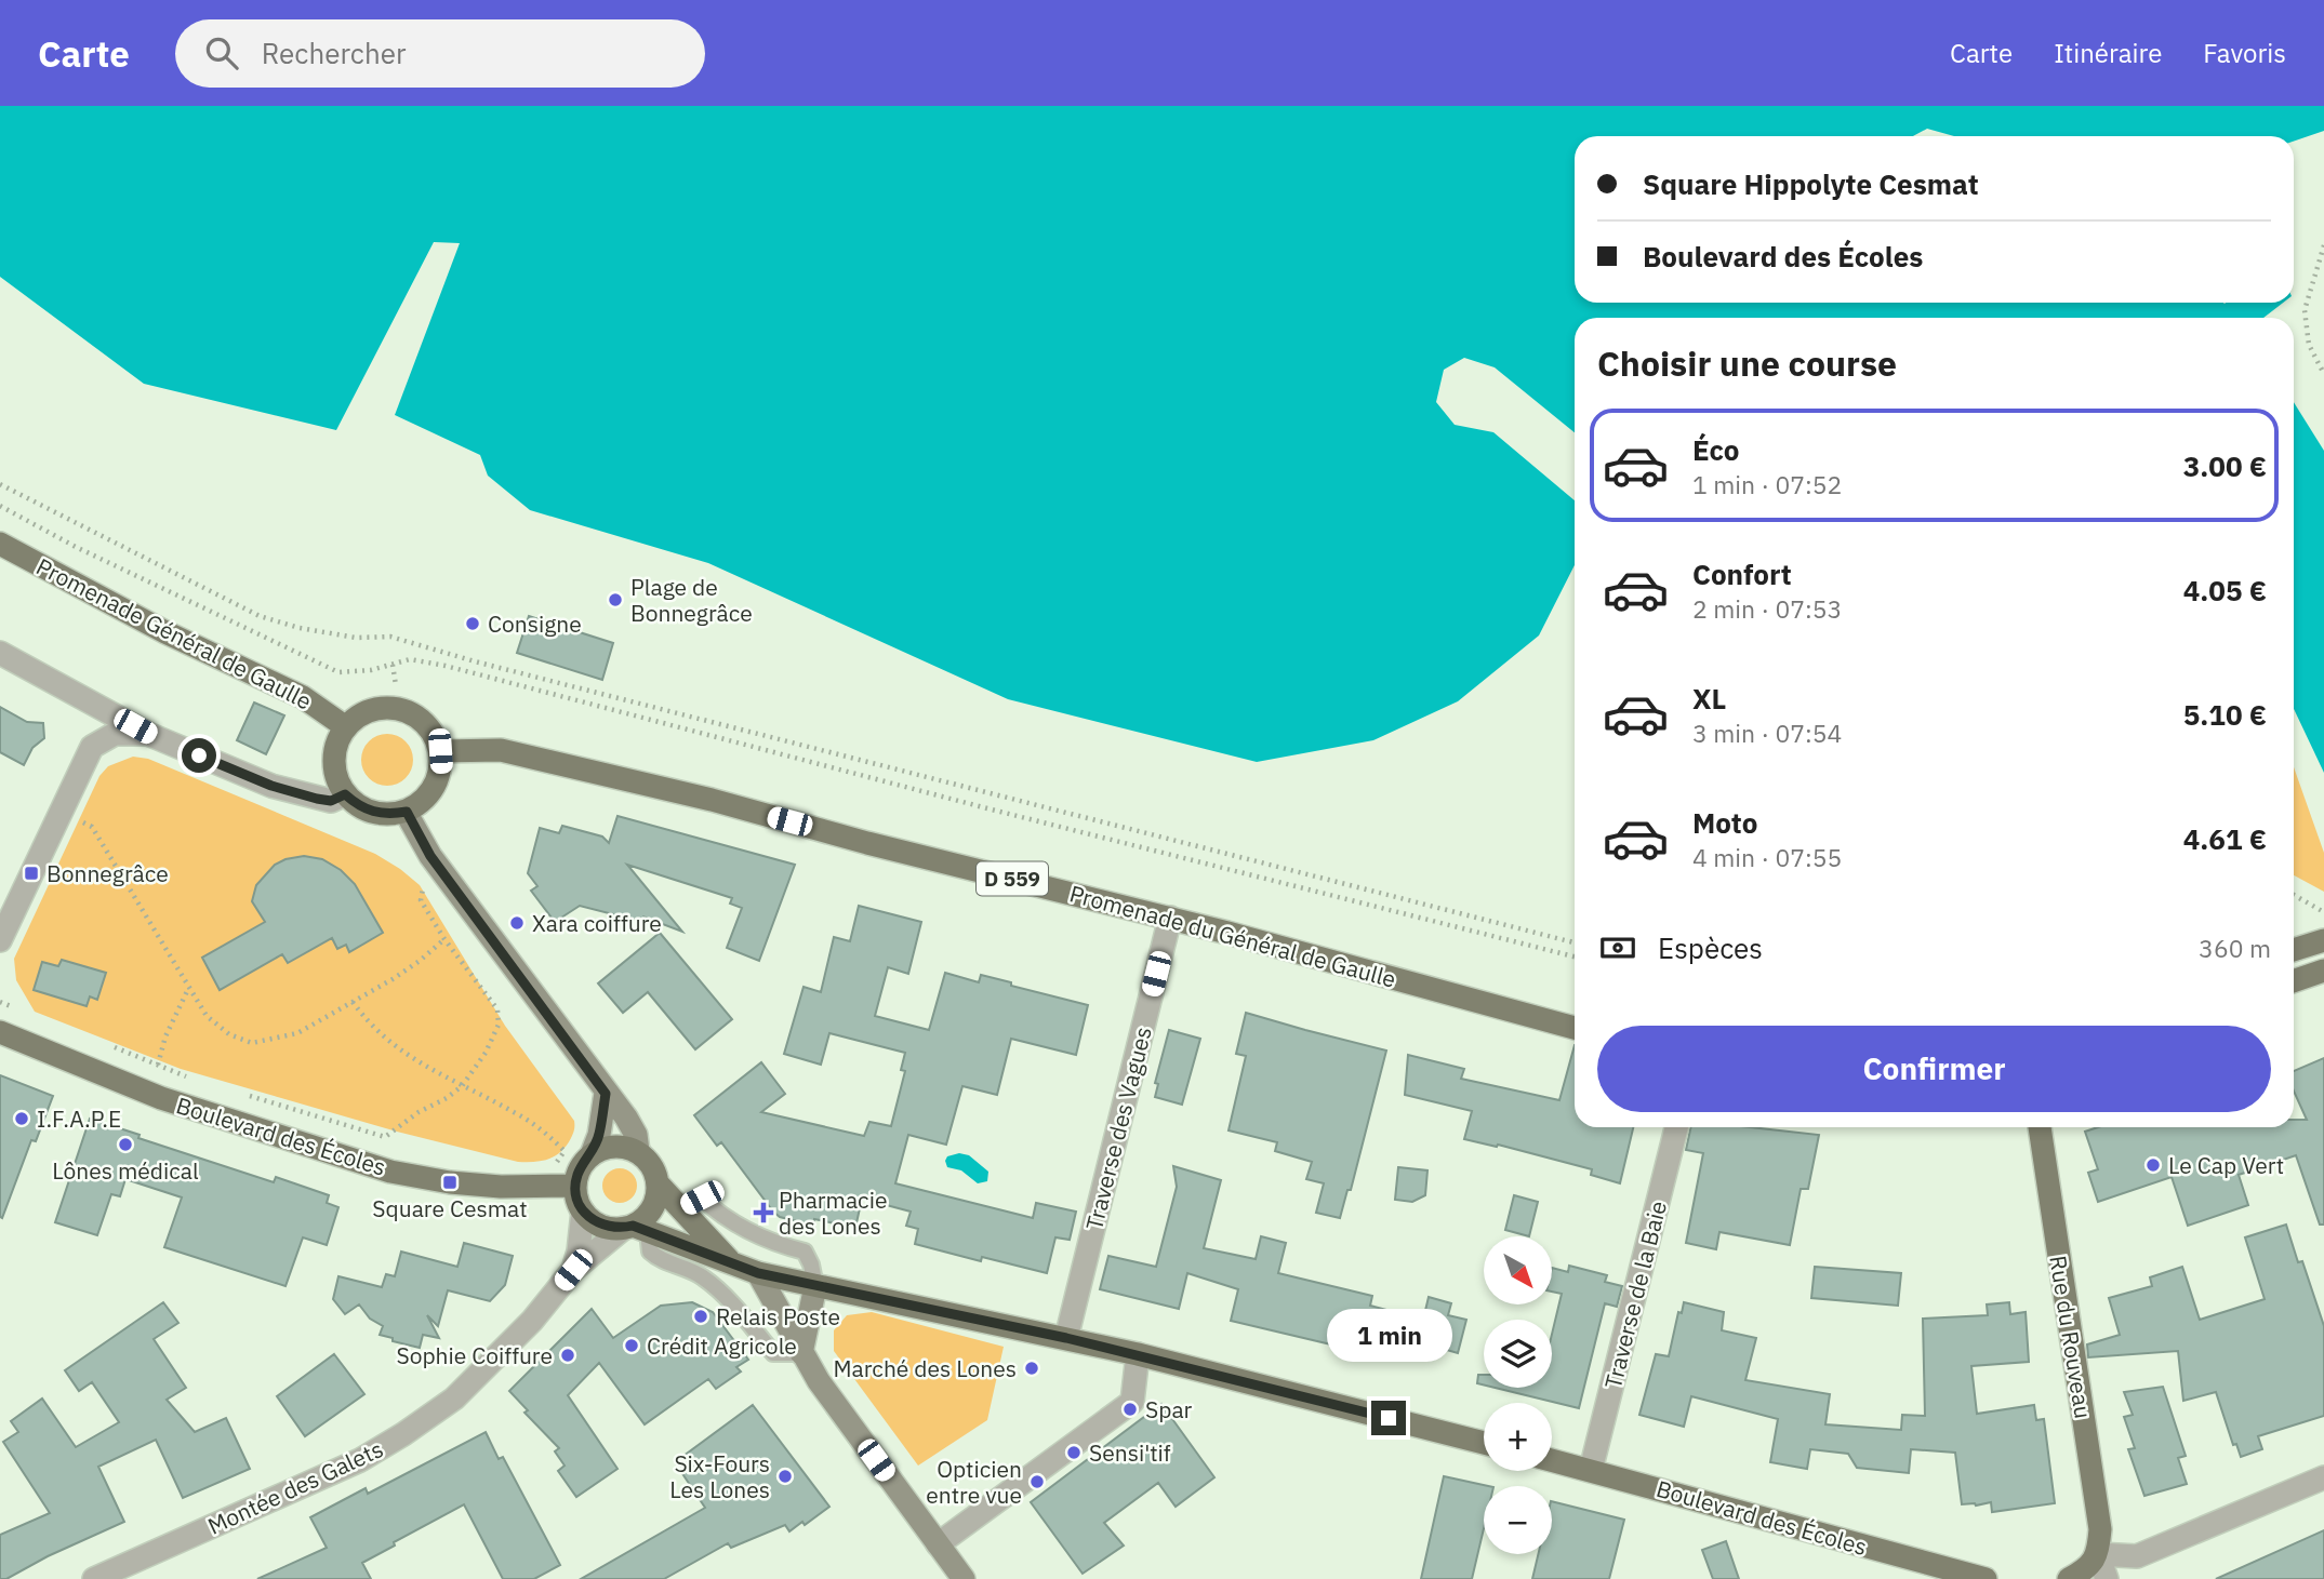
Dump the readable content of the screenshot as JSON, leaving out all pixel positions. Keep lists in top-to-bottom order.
{
  "streets": {
    "main road": [
      "Promenade Général de Gaulle",
      "D 559",
      "Promenade du Général de Gaulle",
      "Boulevard des Écoles",
      "Rue du Rouveau"
    ],
    "street": ["Traverse des Vagues", "Traverse de la Baie", "Montée des Galets"]
  },
  "crossings": [
    ["Promenade Général de Gaulle", "Promenade du Général de Gaulle"],
    ["Promenade du Général de Gaulle", "Traverse des Vagues"],
    ["Boulevard des Écoles", "Traverse de la Baie"],
    ["Boulevard des Écoles", "Montée des Galets"]
  ],
  "places": {
    "other": [
      "Plage de Bonnegrâce",
      "Consigne",
      "Xara coiffure",
      "I.F.A.P.E",
      "Lônes médical",
      "Le Cap Vert",
      "Relais Poste",
      "Crédit Agricole",
      "Sophie Coiffure",
      "Marché des Lones",
      "Spar",
      "Sensi'tif",
      "Six-Fours Les Lones",
      "Opticien entre vue"
    ],
    "transit": ["Bonnegrâce", "Square Cesmat"],
    "health": ["Pharmacie des Lones"]
  },
  "north": "bottom right",
  "page": {
    "header": "Carte",
    "search": "Rechercher",
    "nav": ["Carte", "Itinéraire", "Favoris"],
    "banner": ["Square Hippolyte Cesmat", "Boulevard des Écoles"],
    "heading": "Choisir une course",
    "list": [
      {
        "name": "Éco",
        "note": "1 min · 07:52",
        "value": "3.00 €"
      },
      {
        "name": "Confort",
        "note": "2 min · 07:53",
        "value": "4.05 €"
      },
      {
        "name": "XL",
        "note": "3 min · 07:54",
        "value": "5.10 €"
      },
      {
        "name": "Moto",
        "note": "4 min · 07:55",
        "value": "4.61 €"
      }
    ],
    "pay": ["Espèces", "360 m"],
    "buttons": "Confirmer",
    "map_buttons": ["+", "−"],
    "bubble": "1 min"
  }
}
